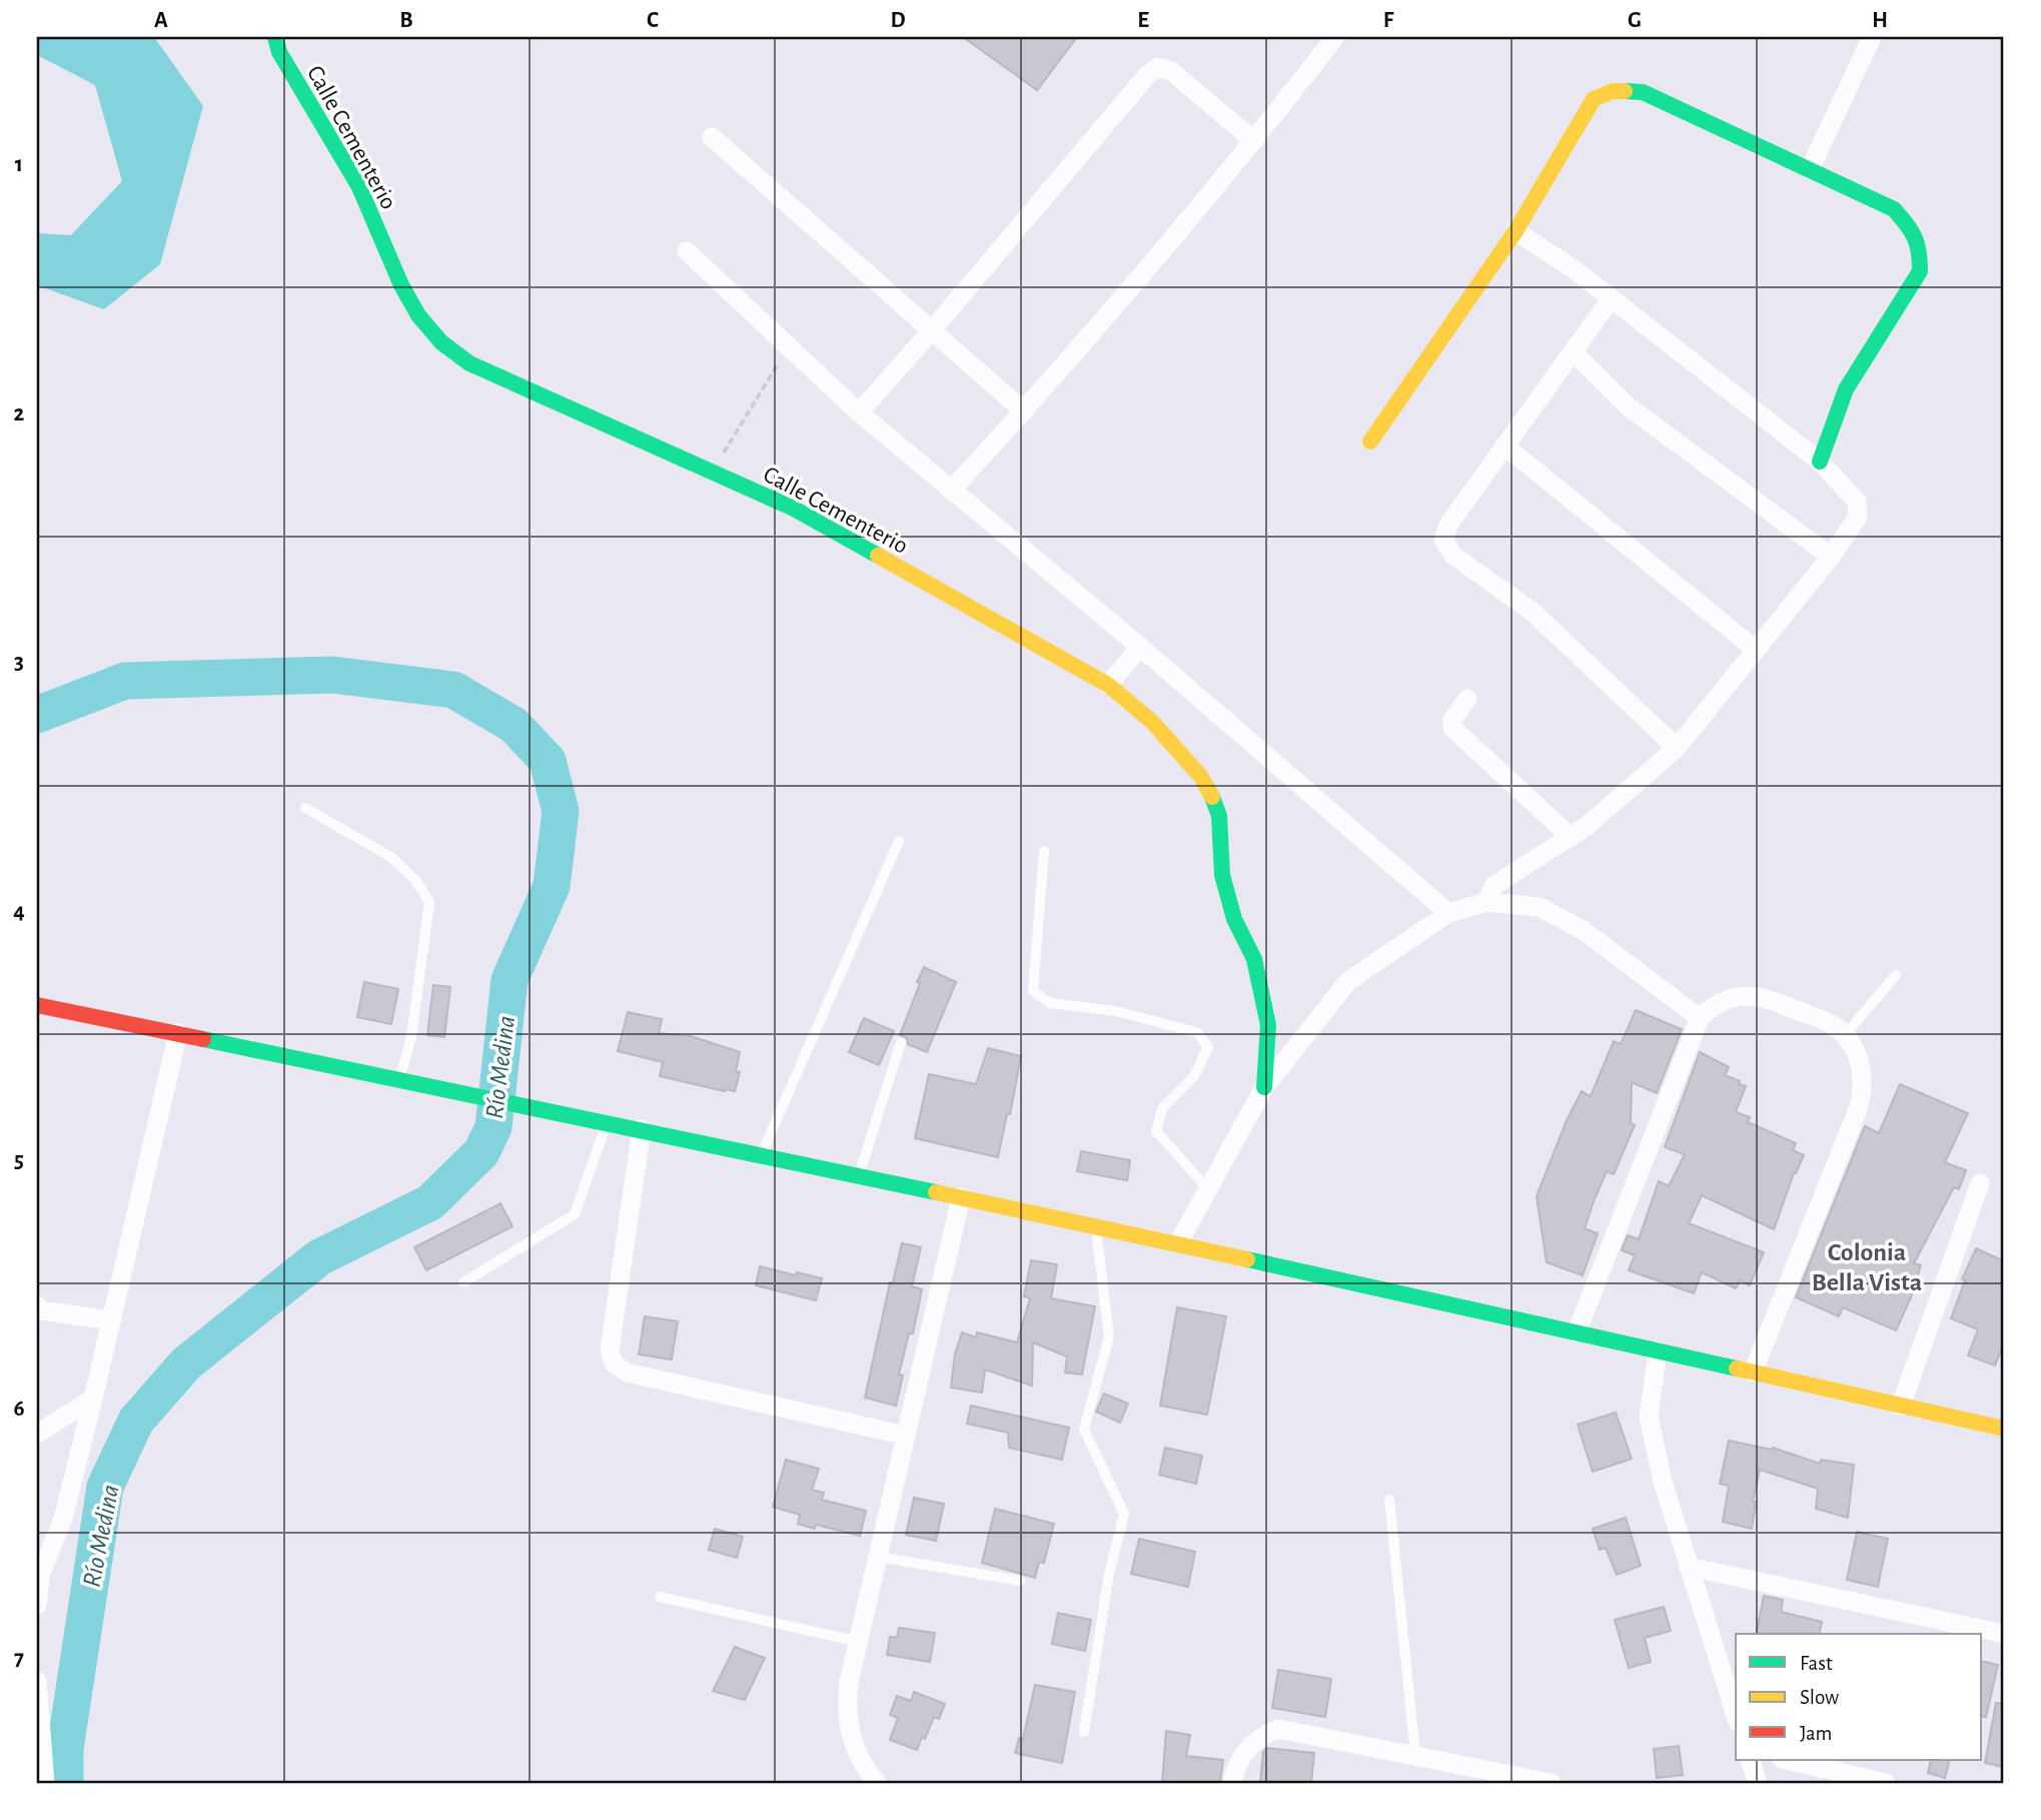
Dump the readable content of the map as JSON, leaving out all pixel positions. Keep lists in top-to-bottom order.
{
  "streets": {
    "street": ["Calle Cementerio"]
  },
  "districts": ["Colonia Bella Vista"],
  "water": ["Río Medina"],
  "legend": ["Fast", "Slow", "Jam"],
  "grid": {
    "columns": [
      "A",
      "B",
      "C",
      "D",
      "E",
      "F",
      "G",
      "H"
    ],
    "rows": [
      "1",
      "2",
      "3",
      "4",
      "5",
      "6",
      "7"
    ]
  }
}
